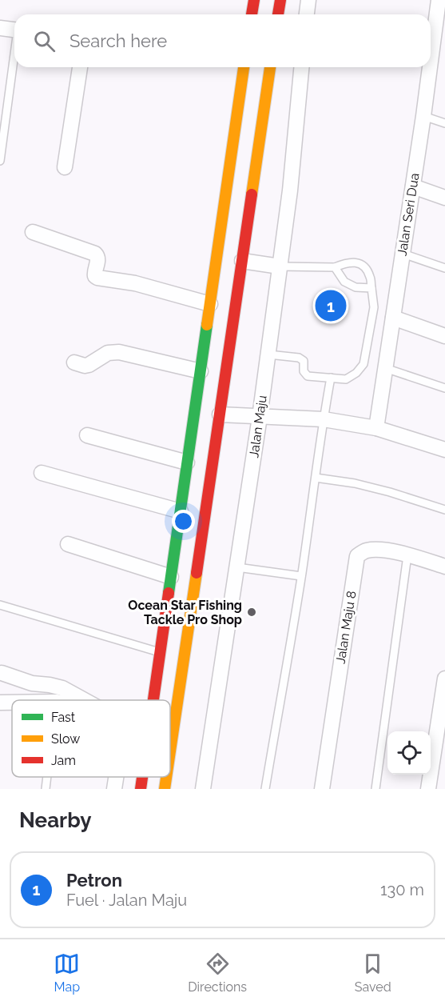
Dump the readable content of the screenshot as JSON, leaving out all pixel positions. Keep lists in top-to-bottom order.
{
  "streets": {
    "street": ["Jalan Seri Dua", "Jalan Maju", "Jalan Maju 8"]
  },
  "places": ["Ocean Star Fishing Tackle Pro Shop"],
  "legend": ["Fast", "Slow", "Jam"],
  "page": {
    "search": "Search here",
    "pins": "1",
    "heading": "Nearby",
    "list": [
      {
        "mark": "1",
        "name": "Petron",
        "note": "Fuel · Jalan Maju",
        "value": "130 m"
      }
    ],
    "nav": ["Map", "Directions", "Saved"]
  }
}
